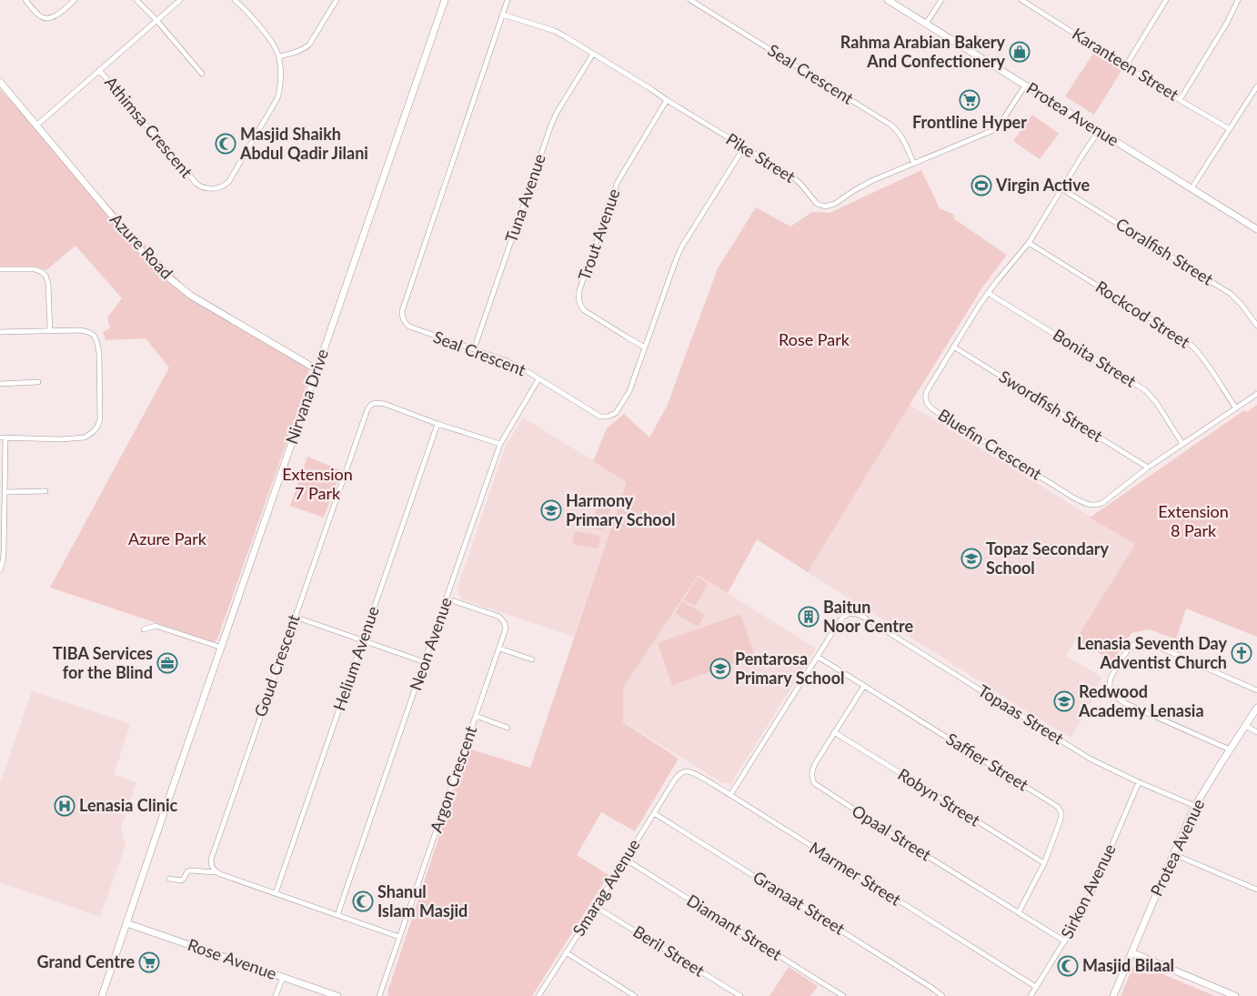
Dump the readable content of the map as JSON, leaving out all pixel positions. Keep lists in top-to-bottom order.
{
  "streets": {
    "street": [
      "Karanteen Street",
      "Seal Crescent",
      "Protea Avenue",
      "Athimsa Crescent",
      "Pike Street",
      "Tuna Avenue",
      "Trout Avenue",
      "Azure Road",
      "Coralfish Street",
      "Rockcod Street",
      "Bonita Street",
      "Nirvana Drive",
      "Swordfish Street",
      "Bluefin Crescent",
      "Neon Avenue",
      "Helium Avenue",
      "Goud Crescent",
      "Topaas Street",
      "Saffier Street",
      "Argon Crescent",
      "Robyn Street",
      "Opaal Street",
      "Marmer Street",
      "Smarag Avenue",
      "Sirkon Avenue",
      "Granaat Street",
      "Diamant Street",
      "Beril Street",
      "Rose Avenue"
    ]
  },
  "crossings": [
    ["Seal Crescent", "Pike Street"],
    ["Seal Crescent", "Tuna Avenue"],
    ["Seal Crescent", "Trout Avenue"],
    ["Seal Crescent", "Neon Avenue"],
    ["Protea Avenue", "Pike Street"],
    ["Protea Avenue", "Bluefin Crescent"],
    ["Protea Avenue", "Topaas Street"],
    ["Pike Street", "Tuna Avenue"],
    ["Pike Street", "Trout Avenue"],
    ["Azure Road", "Nirvana Drive"],
    ["Coralfish Street", "Bluefin Crescent"],
    ["Rockcod Street", "Bluefin Crescent"],
    ["Bonita Street", "Bluefin Crescent"],
    ["Nirvana Drive", "Rose Avenue"],
    ["Swordfish Street", "Bluefin Crescent"],
    ["Neon Avenue", "Goud Crescent"],
    ["Neon Avenue", "Argon Crescent"],
    ["Helium Avenue", "Goud Crescent"],
    ["Topaas Street", "Saffier Street"],
    ["Topaas Street", "Sirkon Avenue"],
    ["Saffier Street", "Robyn Street"],
    ["Saffier Street", "Opaal Street"],
    ["Robyn Street", "Opaal Street"],
    ["Opaal Street", "Sirkon Avenue"],
    ["Marmer Street", "Smarag Avenue"],
    ["Marmer Street", "Sirkon Avenue"],
    ["Smarag Avenue", "Granaat Street"],
    ["Smarag Avenue", "Diamant Street"],
    ["Smarag Avenue", "Beril Street"]
  ],
  "parks": [
    "Rose Park",
    "Extension 7 Park",
    "Extension 8 Park",
    "Azure Park"
  ],
  "places": {
    "shop": ["Rahma Arabian Bakery And Confectionery"],
    "supermarket": ["Frontline Hyper", "Grand Centre"],
    "mosque": ["Masjid Shaikh Abdul Qadir Jilani", "Shanul Islam Masjid", "Masjid Bilaal"],
    "sports": ["Virgin Active"],
    "school or university": [
      "Harmony Primary School",
      "Topaz Secondary School",
      "Pentarosa Primary School",
      "Redwood Academy Lenasia"
    ],
    "building": ["Baitun Noor Centre"],
    "church": ["Lenasia Seventh Day Adventist Church"],
    "office": ["TIBA Services for the Blind"],
    "hospital": ["Lenasia Clinic"]
  }
}
